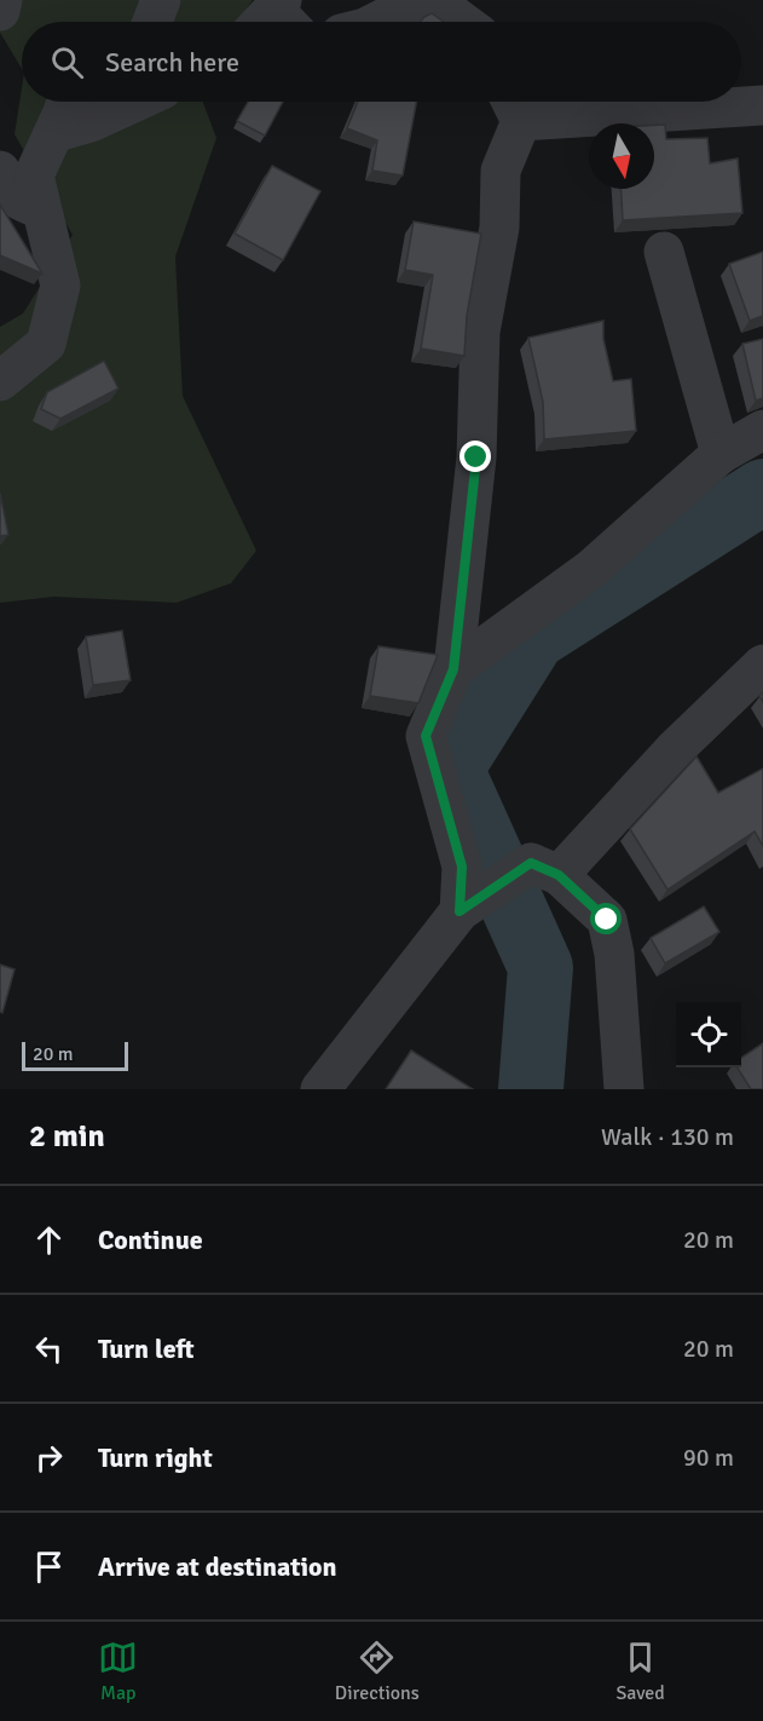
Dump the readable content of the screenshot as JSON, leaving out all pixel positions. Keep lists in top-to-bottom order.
{
  "scale_bar": "20 m",
  "north": "bottom",
  "page": {
    "search": "Search here",
    "scale": "20 m",
    "heading": ["2 min", "Walk · 130 m"],
    "list": [
      ["Continue", "20 m"],
      ["Turn left", "20 m"],
      ["Turn right", "90 m"],
      "Arrive at destination"
    ],
    "nav": ["Map", "Directions", "Saved"]
  }
}
